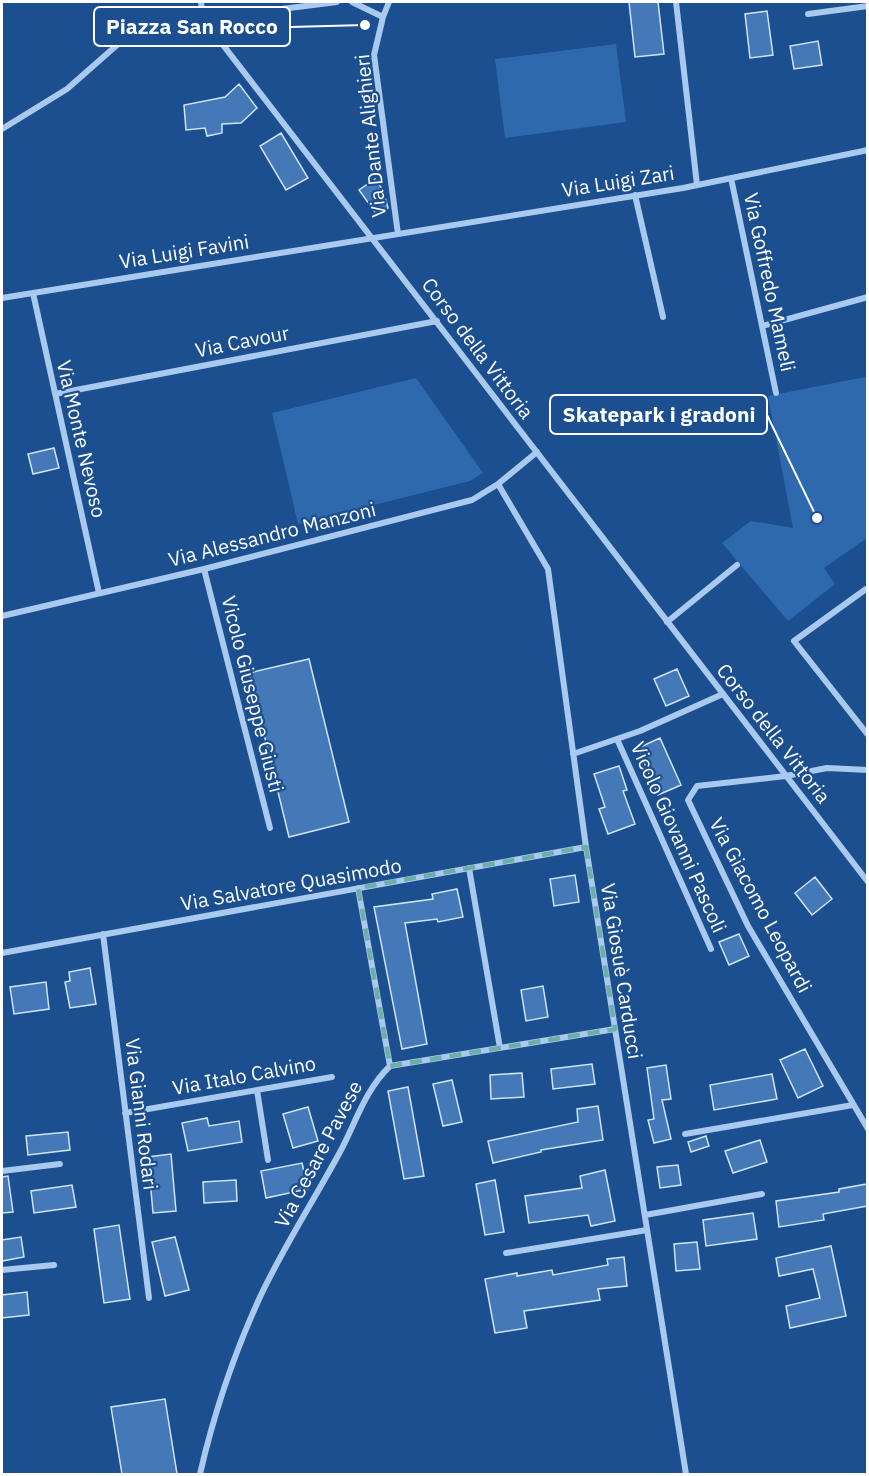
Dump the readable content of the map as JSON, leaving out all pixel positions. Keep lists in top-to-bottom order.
{
  "streets": {
    "street": [
      "Via Dante Alighieri",
      "Via Luigi Zari",
      "Via Luigi Favini",
      "Via Goffredo Mameli",
      "Via Cavour",
      "Corso della Vittoria",
      "Via Monte Nevoso",
      "Via Alessandro Manzoni",
      "Vicolo Giuseppe Giusti",
      "Vicolo Giovanni Pascoli",
      "Via Salvatore Quasimodo",
      "Via Giacomo Leopardi",
      "Via Giosuè Carducci",
      "Via Italo Calvino",
      "Via Gianni Rodari",
      "Via Cesare Pavese"
    ]
  },
  "crossings": [
    ["Via Dante Alighieri", "Via Luigi Zari"],
    ["Via Luigi Zari", "Via Luigi Favini"],
    ["Via Luigi Zari", "Via Goffredo Mameli"],
    ["Via Luigi Zari", "Corso della Vittoria"],
    ["Via Luigi Favini", "Corso della Vittoria"],
    ["Via Luigi Favini", "Via Monte Nevoso"],
    ["Via Cavour", "Corso della Vittoria"],
    ["Via Cavour", "Via Monte Nevoso"],
    ["Corso della Vittoria", "Via Alessandro Manzoni"],
    ["Corso della Vittoria", "Via Giacomo Leopardi"],
    ["Via Monte Nevoso", "Via Alessandro Manzoni"],
    ["Via Alessandro Manzoni", "Vicolo Giuseppe Giusti"],
    ["Via Alessandro Manzoni", "Via Giosuè Carducci"],
    ["Via Salvatore Quasimodo", "Via Giosuè Carducci"],
    ["Via Salvatore Quasimodo", "Via Gianni Rodari"],
    ["Via Italo Calvino", "Via Gianni Rodari"]
  ],
  "places": ["Piazza San Rocco", "Skatepark i gradoni"]
}
